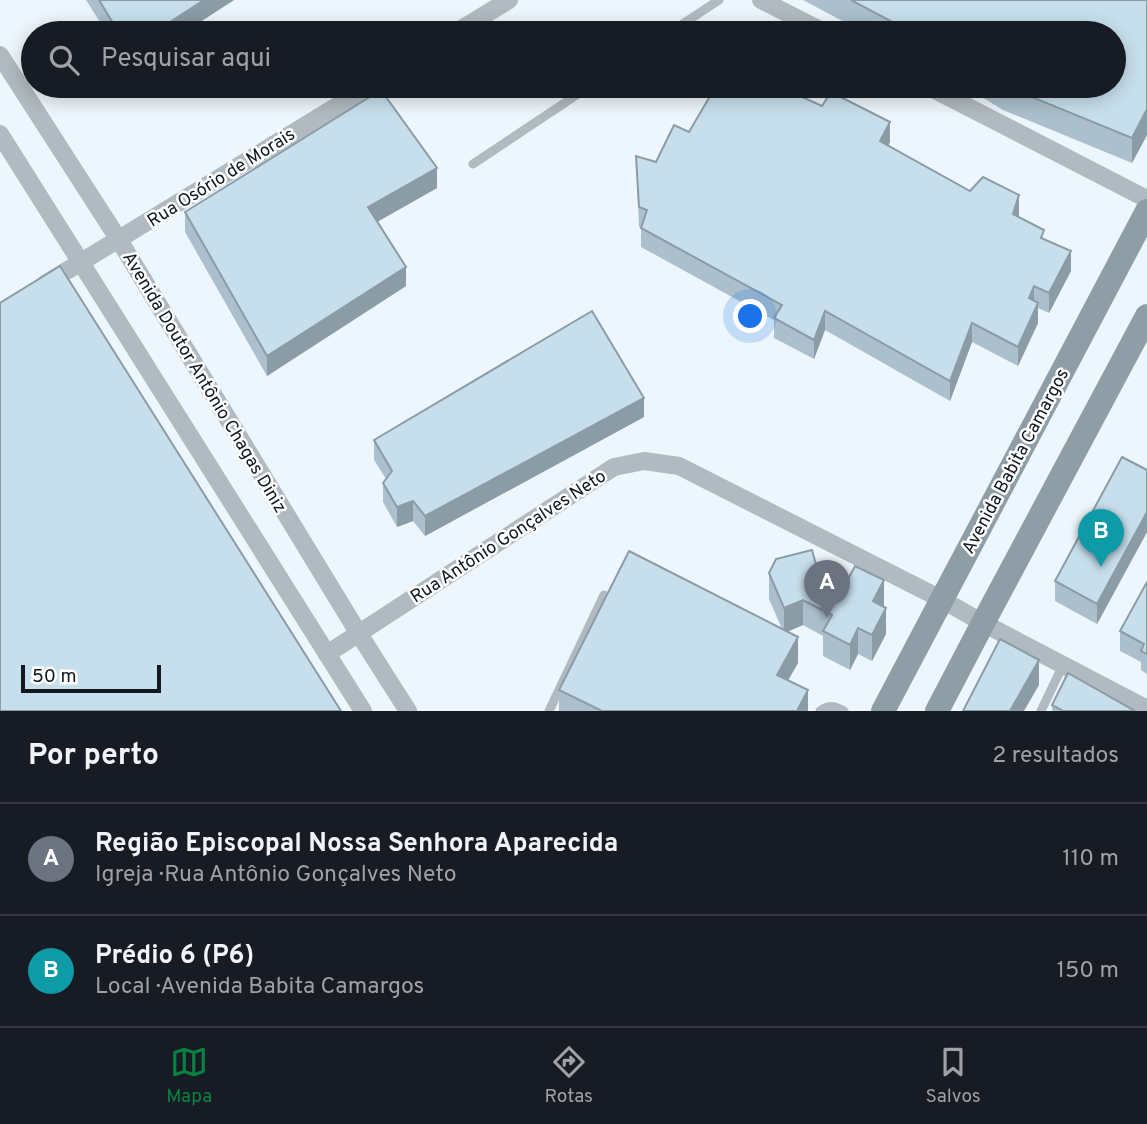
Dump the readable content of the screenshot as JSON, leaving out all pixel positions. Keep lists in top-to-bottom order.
{
  "streets": {
    "main road": ["Avenida Babita Camargos"],
    "street": ["Rua Osório de Morais", "Avenida Doutor Antônio Chagas Diniz", "Rua Antônio Gonçalves Neto"]
  },
  "crossings": [
    ["Rua Osório de Morais", "Avenida Doutor Antônio Chagas Diniz"],
    ["Avenida Doutor Antônio Chagas Diniz", "Rua Antônio Gonçalves Neto"],
    ["Avenida Babita Camargos", "Rua Antônio Gonçalves Neto"]
  ],
  "scale_bar": "50 m",
  "page": {
    "search": "Pesquisar aqui",
    "pins": ["B", "A"],
    "scale": "50 m",
    "heading": ["Por perto", "2 resultados"],
    "list": [
      {
        "mark": "A",
        "name": "Região Episcopal Nossa Senhora Aparecida",
        "note": "Igreja · Rua Antônio Gonçalves Neto",
        "value": "110 m"
      },
      {
        "mark": "B",
        "name": "Prédio 6 (P6)",
        "note": "Local · Avenida Babita Camargos",
        "value": "150 m"
      }
    ],
    "nav": ["Mapa", "Rotas", "Salvos"]
  }
}
